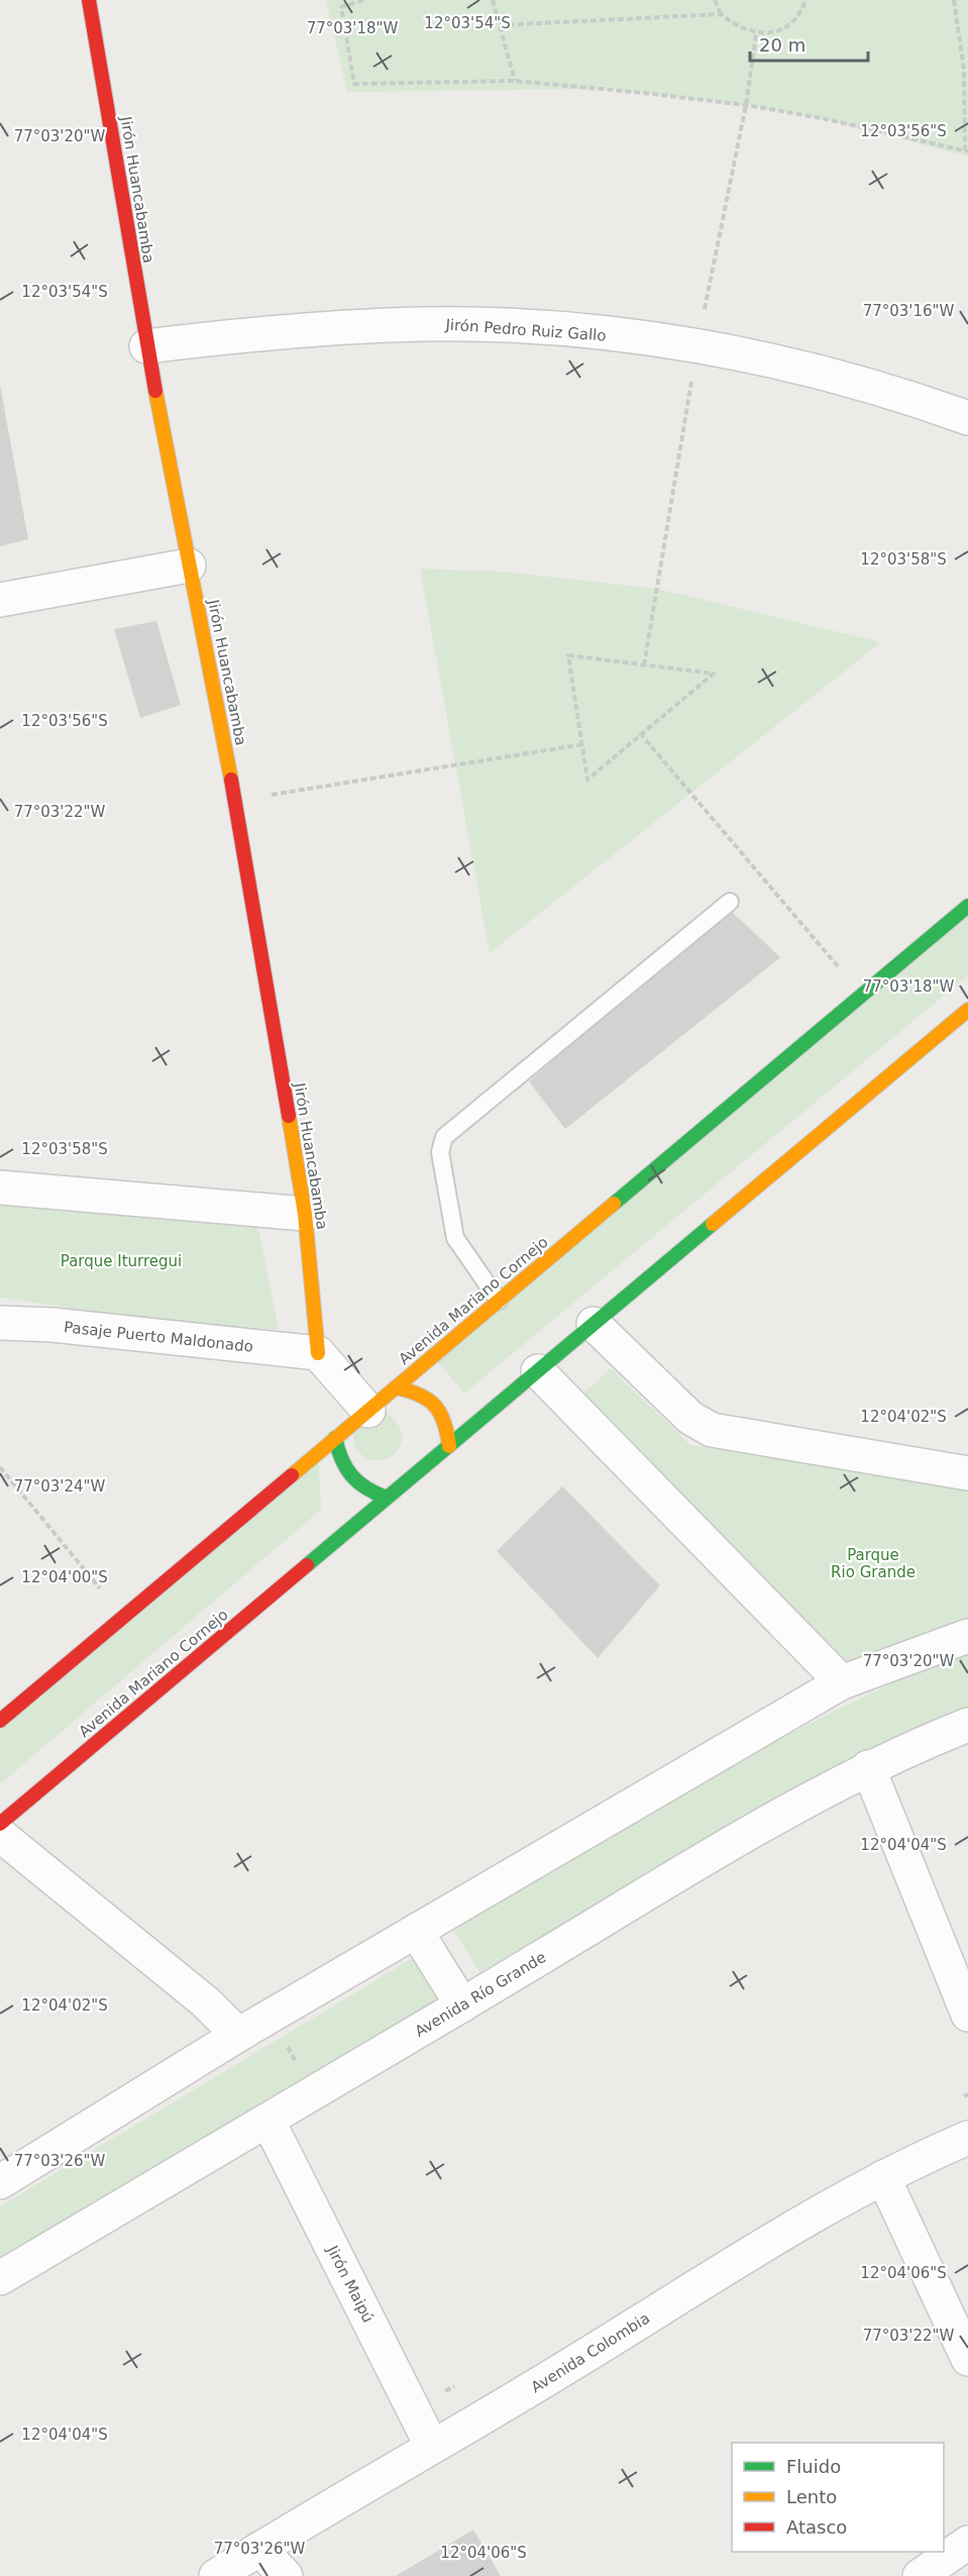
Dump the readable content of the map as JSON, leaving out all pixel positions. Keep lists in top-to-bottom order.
{
  "streets": {
    "main road": ["Jirón Huancabamba", "Avenida Mariano Cornejo"],
    "street": [
      "Jirón Pedro Ruiz Gallo",
      "Pasaje Puerto Maldonado",
      "Avenida Río Grande",
      "Jirón Maipú",
      "Avenida Colombia"
    ]
  },
  "crossings": [
    ["Jirón Huancabamba", "Jirón Pedro Ruiz Gallo"],
    ["Jirón Huancabamba", "Pasaje Puerto Maldonado"],
    ["Avenida Río Grande", "Jirón Maipú"],
    ["Jirón Maipú", "Avenida Colombia"]
  ],
  "parks": ["Parque Iturregui", "Parque Rio Grande"],
  "legend": ["Fluido", "Lento", "Atasco"],
  "scale_bar": "20 m",
  "coordinates": [
    "12°03'54\"S",
    "77°03'18\"W",
    "12°03'56\"S",
    "77°03'20\"W",
    "77°03'16\"W",
    "12°03'58\"S",
    "77°03'22\"W",
    "12°04'02\"S",
    "77°03'24\"W",
    "12°04'00\"S",
    "12°04'04\"S",
    "77°03'26\"W",
    "12°04'06\"S"
  ]
}
